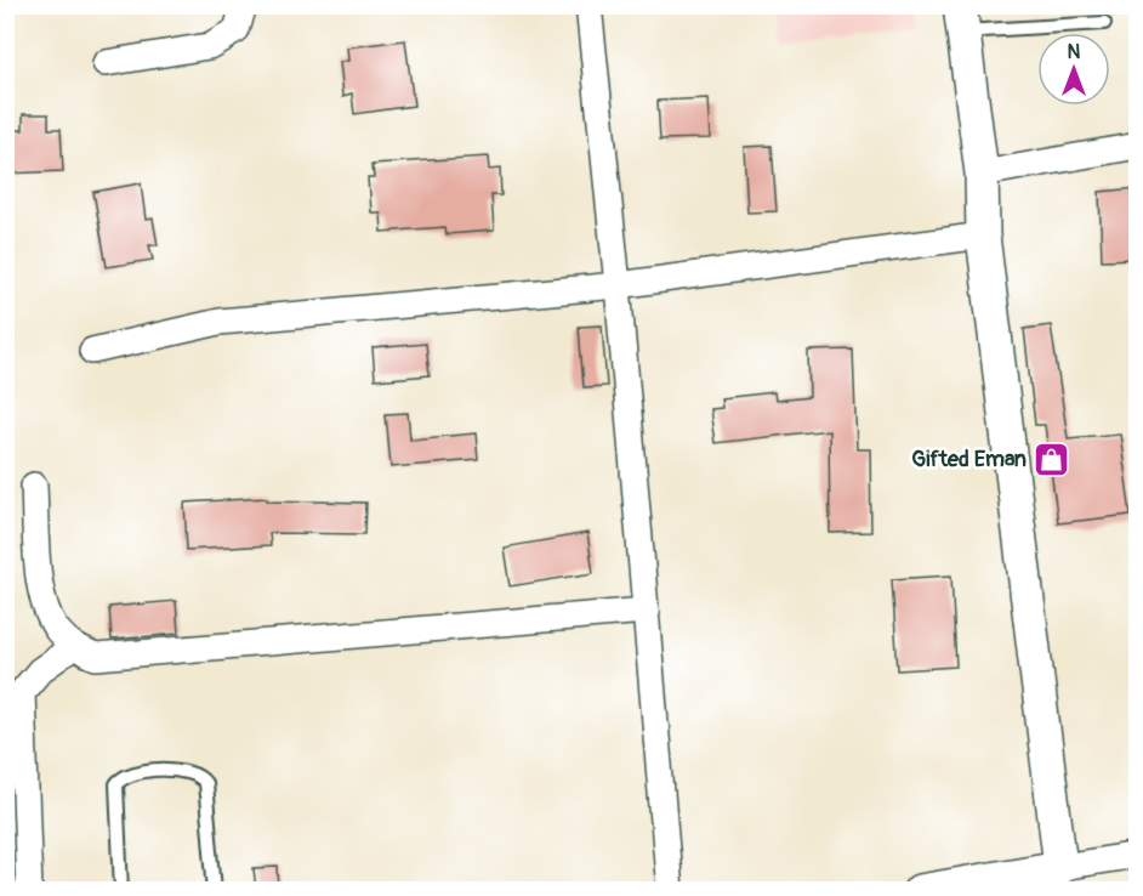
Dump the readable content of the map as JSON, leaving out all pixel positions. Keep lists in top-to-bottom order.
{
  "places": {
    "shop": ["Gifted Eman"]
  },
  "north": "top"
}
